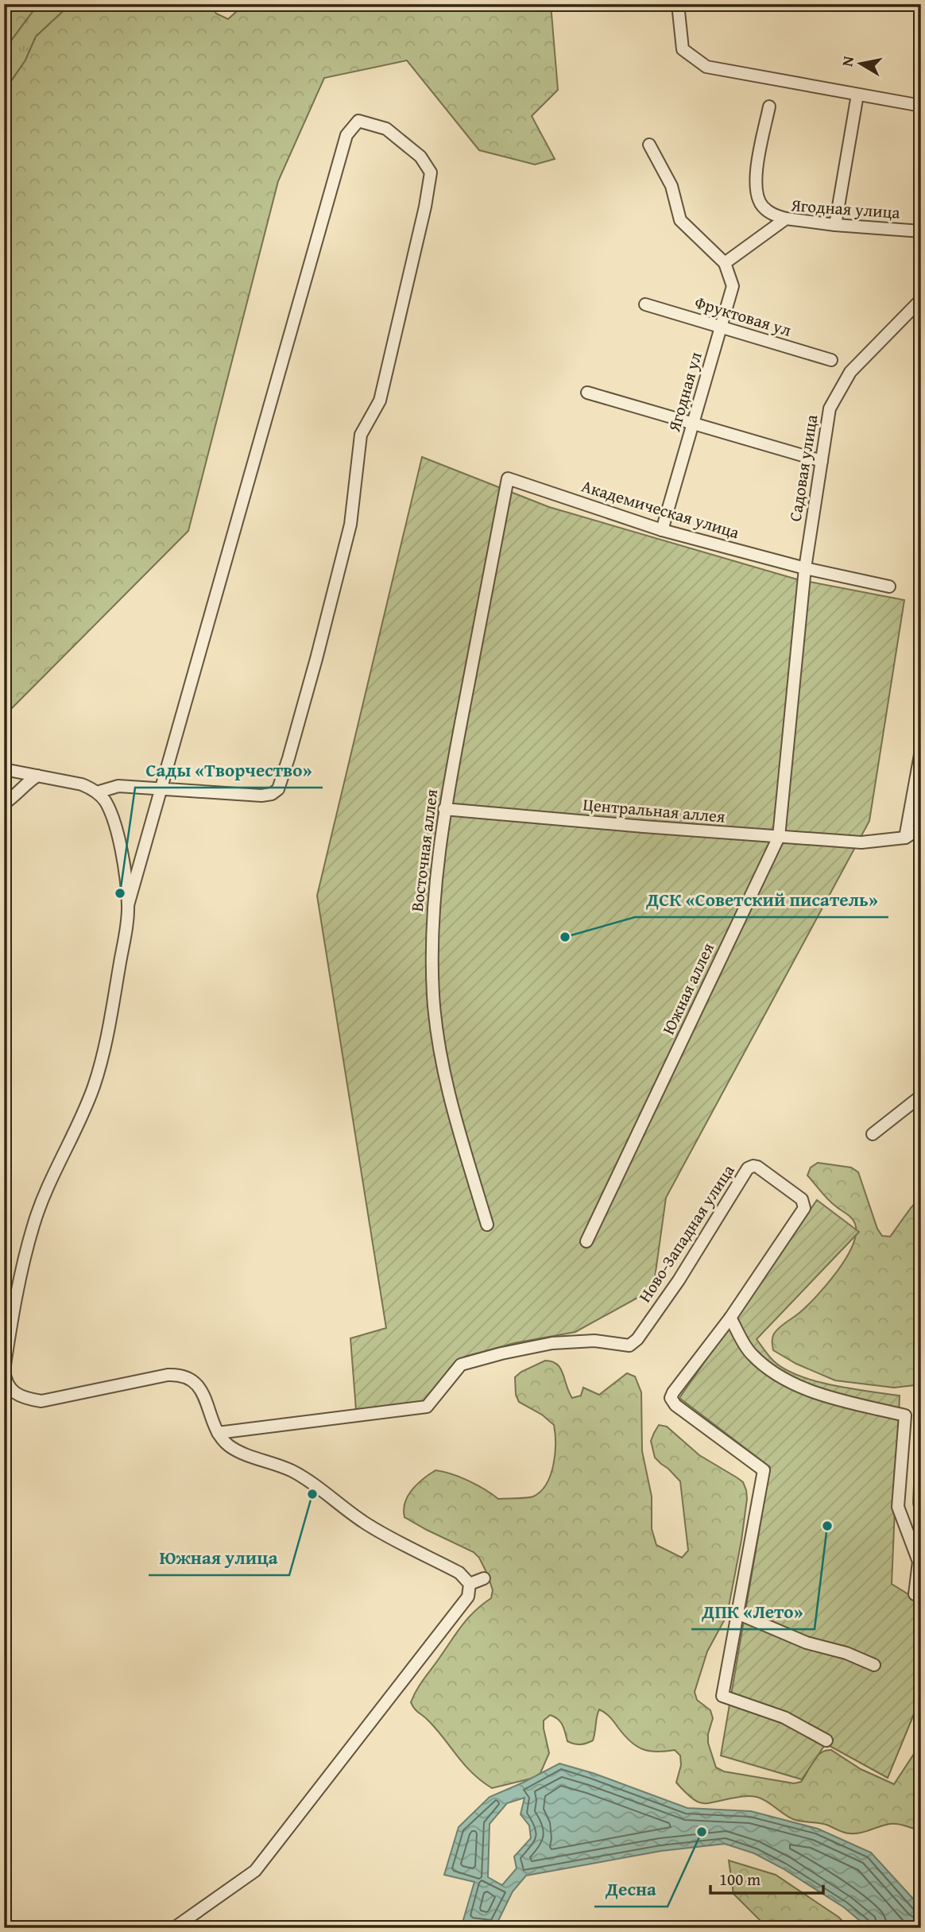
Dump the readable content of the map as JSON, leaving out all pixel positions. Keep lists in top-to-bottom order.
{
  "streets": {
    "street": [
      "Ягодная улица",
      "Фруктовая ул",
      "Ягодная ул",
      "Садовая улица",
      "Академическая улица",
      "Центральная аллея",
      "Восточная аллея",
      "Южная аллея",
      "Ново-Западная улица"
    ]
  },
  "crossings": [
    ["Ягодная улица", "Ягодная ул"],
    ["Фруктовая ул", "Ягодная ул"],
    ["Ягодная ул", "Академическая улица"],
    ["Садовая улица", "Академическая улица"],
    ["Садовая улица", "Южная аллея"],
    ["Академическая улица", "Восточная аллея"],
    ["Академическая улица", "Южная аллея"],
    ["Центральная аллея", "Восточная аллея"],
    ["Центральная аллея", "Южная аллея"]
  ],
  "places": [
    "Сады «Творчество»",
    "ДСК «Советский писатель»",
    "Южная улица",
    "ДПК «Лето»",
    "Десна"
  ],
  "scale_bar": "100 m",
  "north": "left"
}
